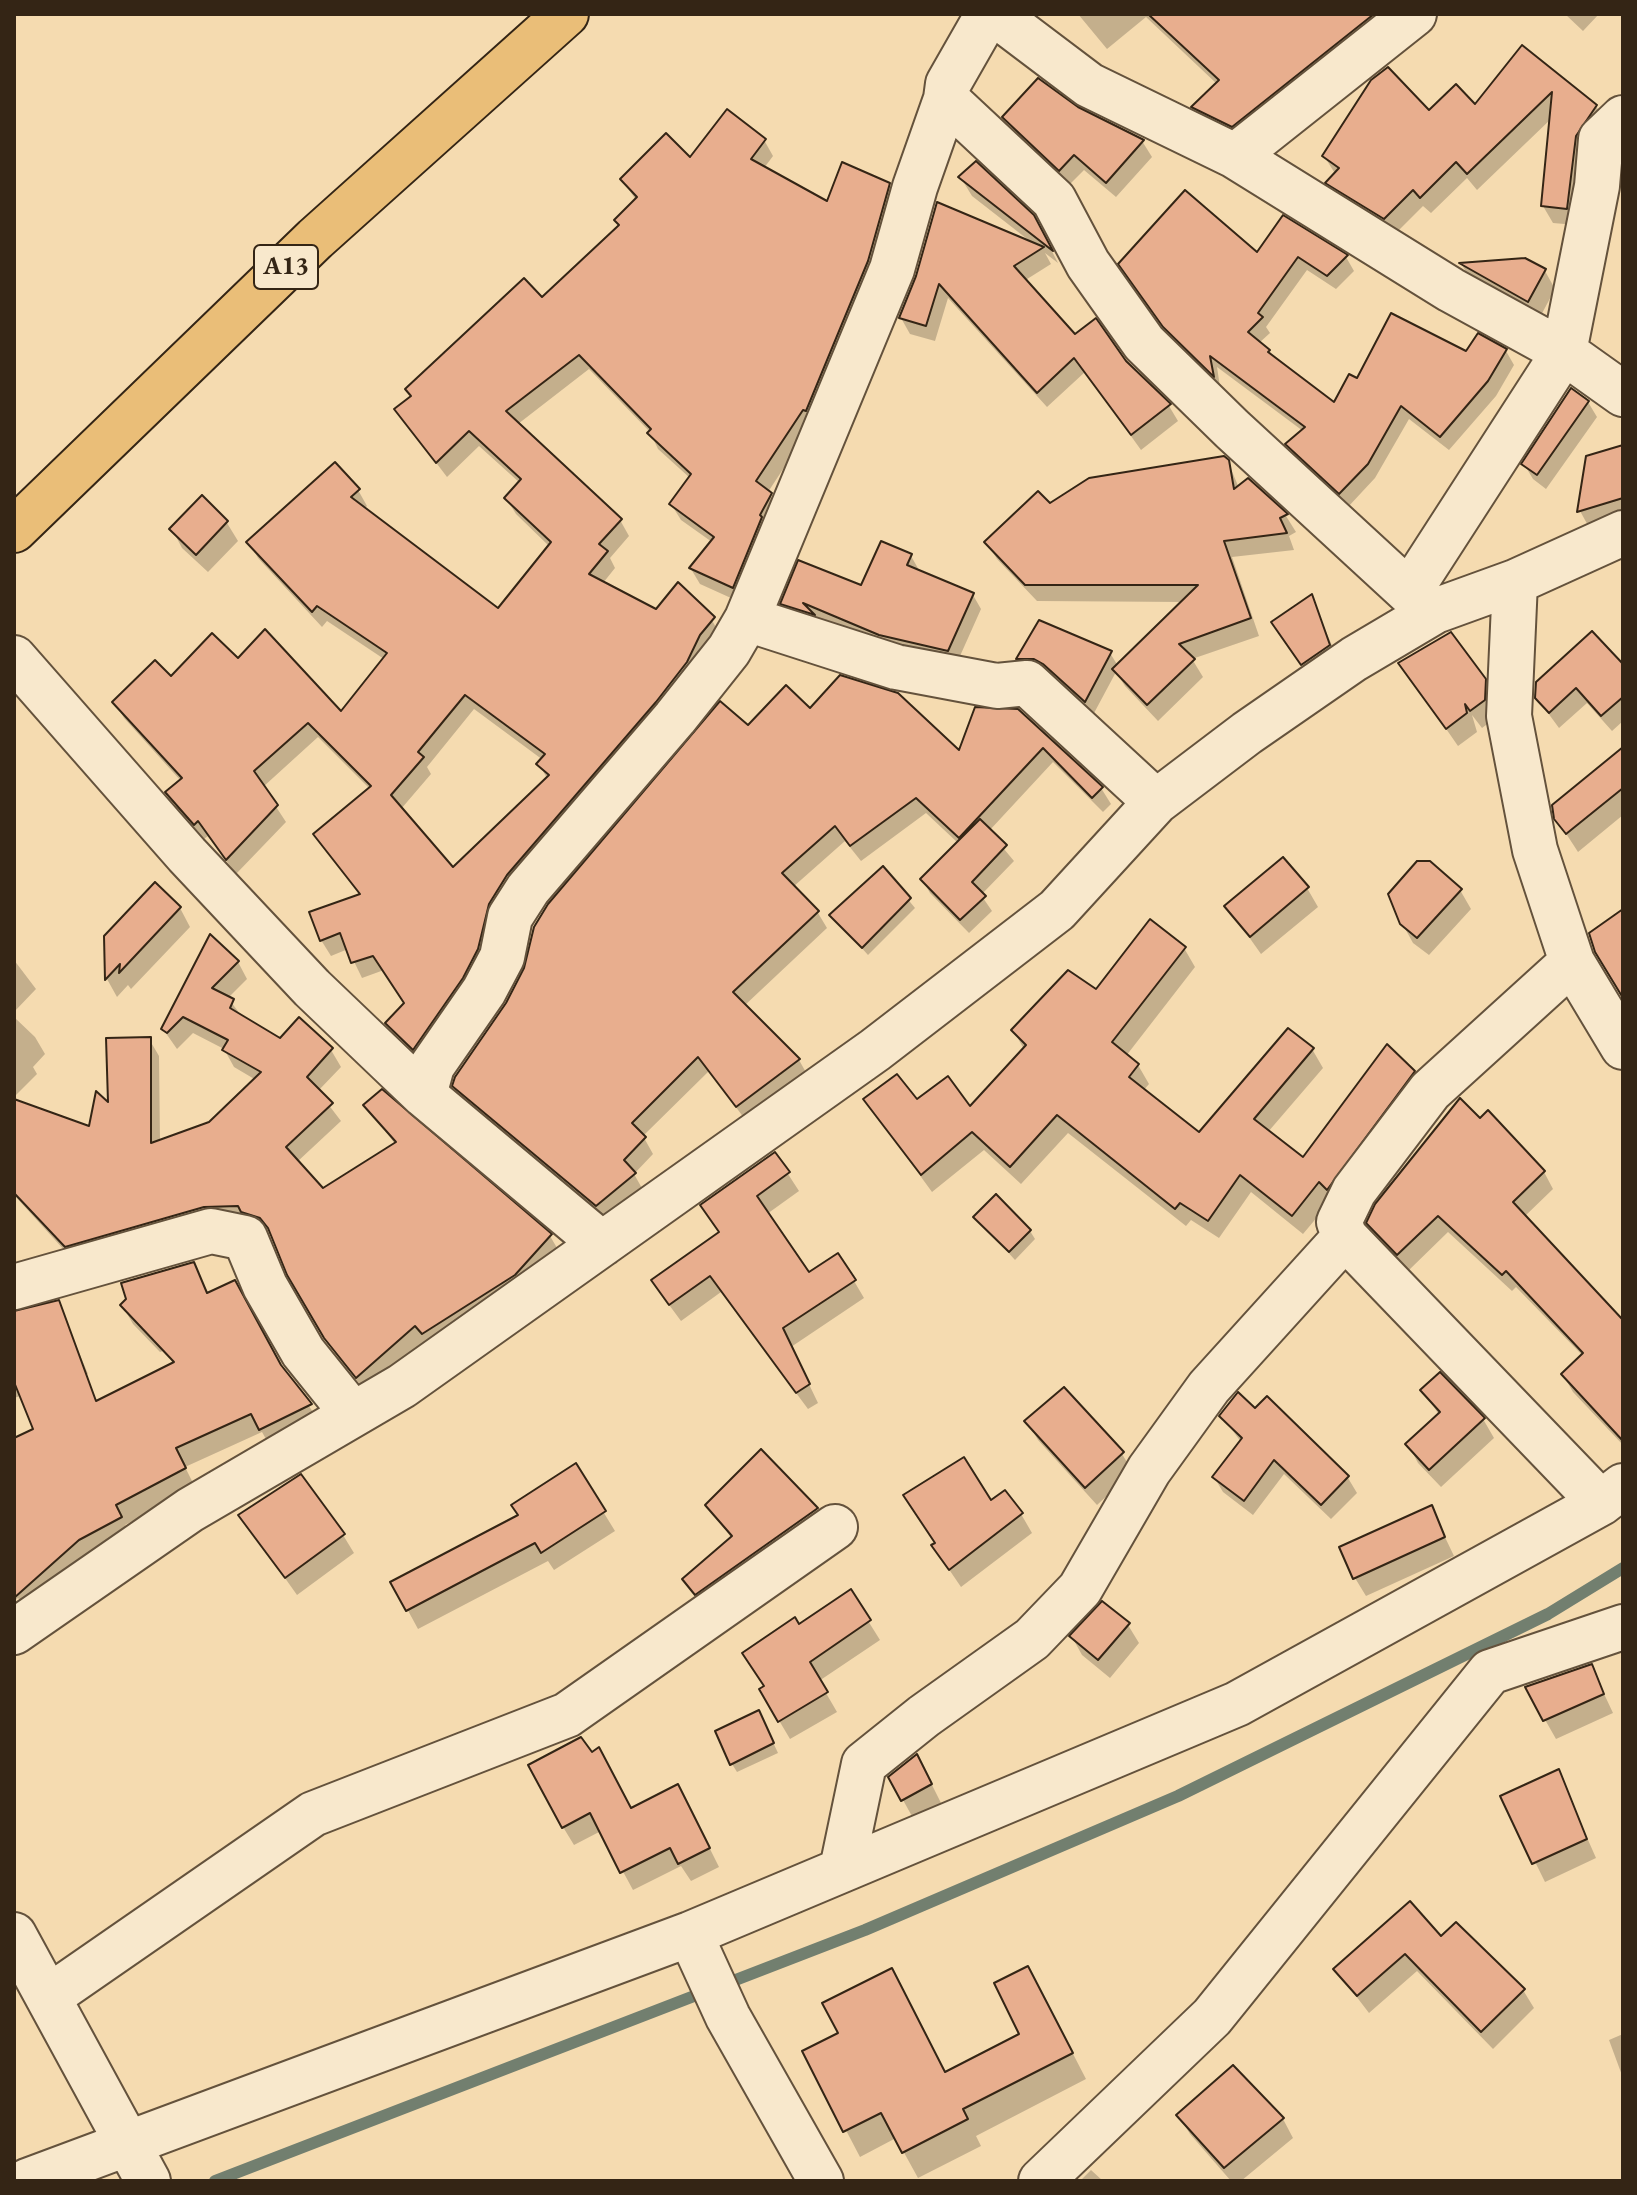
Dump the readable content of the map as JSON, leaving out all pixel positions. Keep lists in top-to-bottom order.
{
  "streets": {
    "highway": ["A13"]
  }
}
